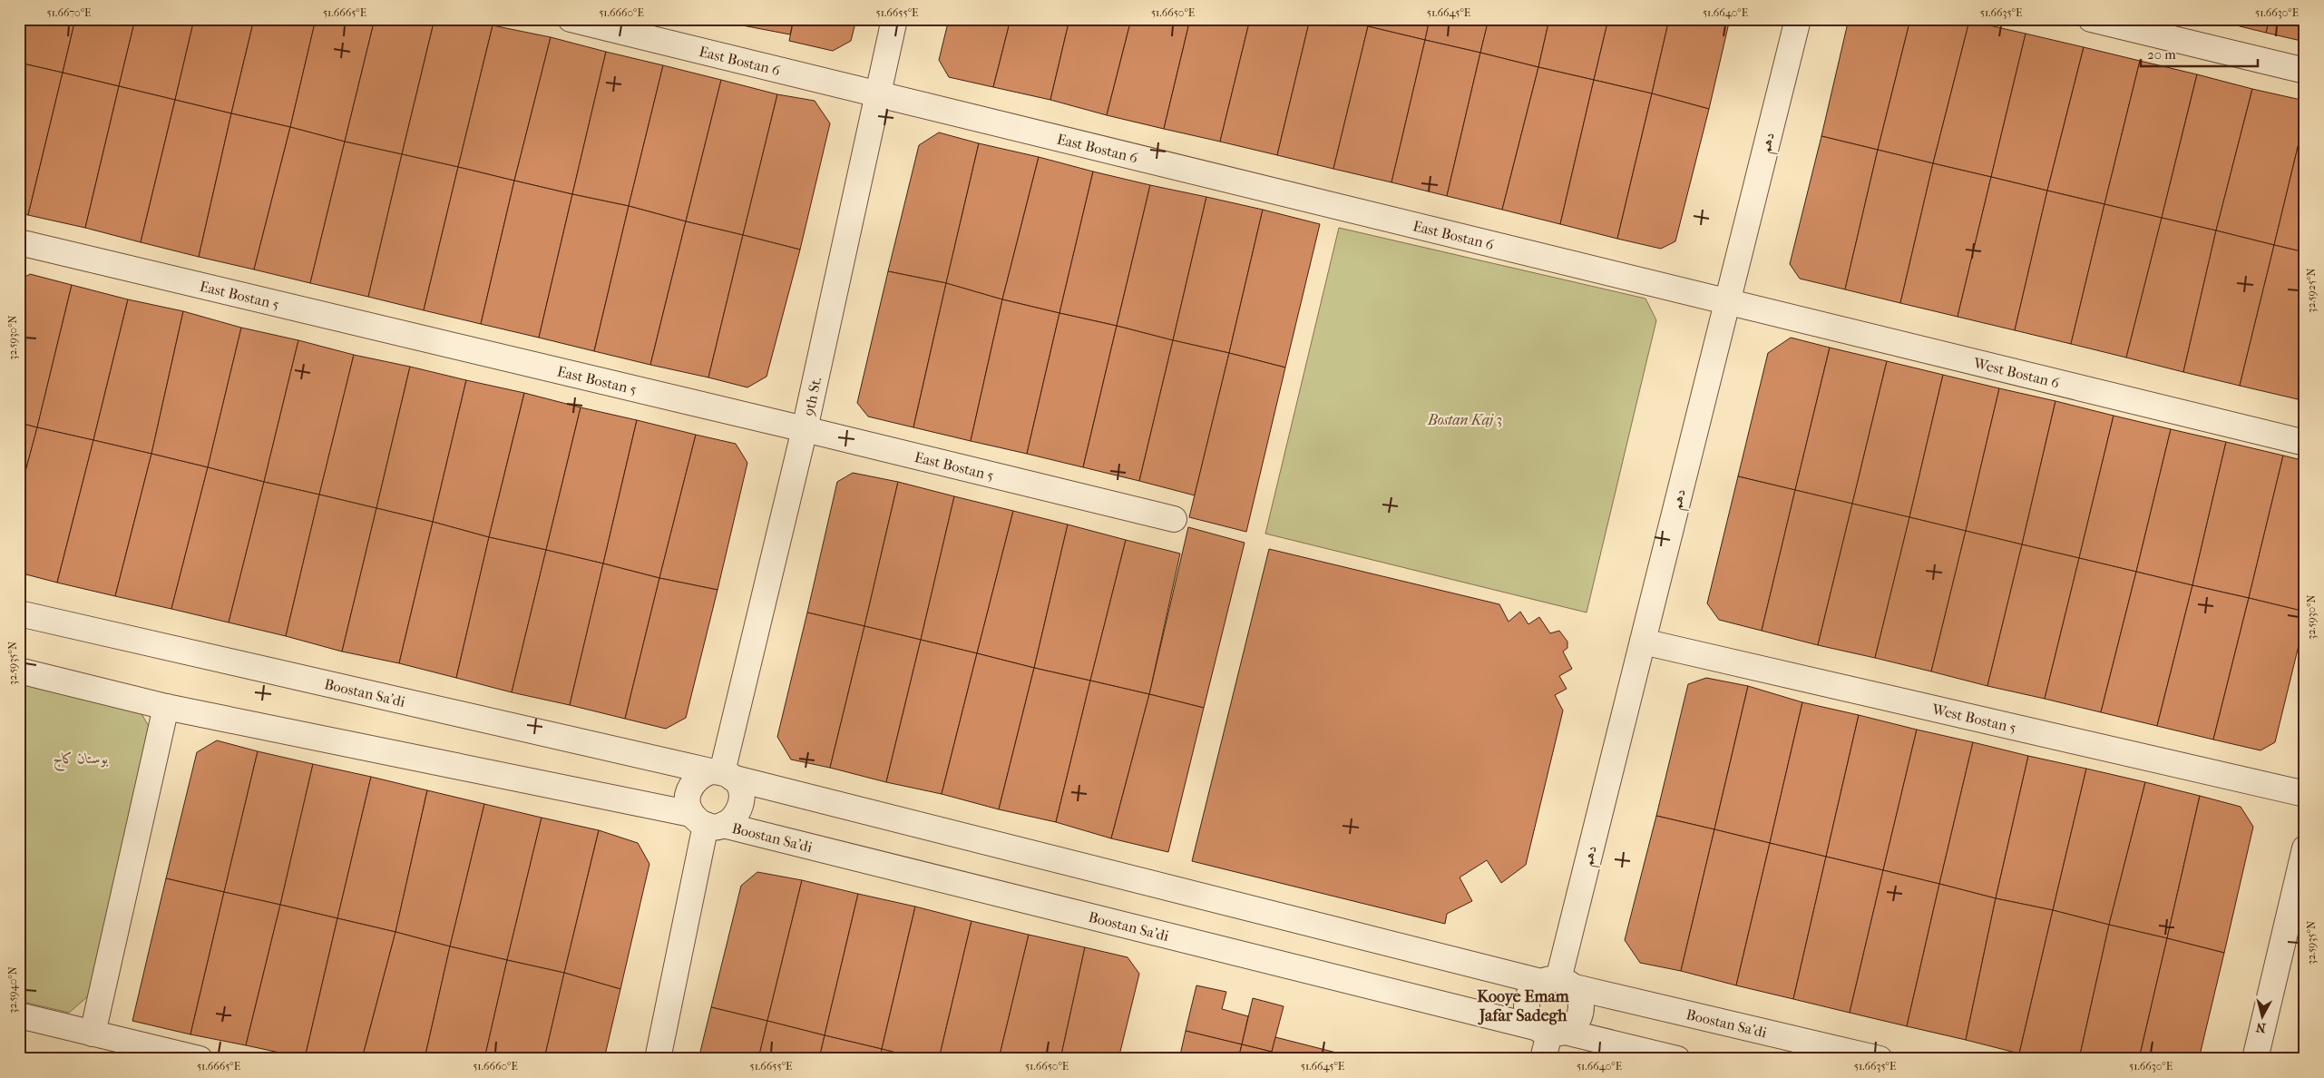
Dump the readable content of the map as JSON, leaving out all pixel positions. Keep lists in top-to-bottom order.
{
  "streets": {
    "street": [
      "East Bostan 6",
      "دهم",
      "East Bostan 5",
      "West Bostan 6",
      "9th St.",
      "Boostan Sa'di",
      "West Bostan 5"
    ]
  },
  "crossings": [
    ["East Bostan 6", "دهم"],
    ["East Bostan 6", "West Bostan 6"],
    ["East Bostan 6", "9th St."],
    ["دهم", "West Bostan 6"],
    ["دهم", "Boostan Sa'di"],
    ["دهم", "West Bostan 5"],
    ["East Bostan 5", "9th St."],
    ["9th St.", "Boostan Sa'di"]
  ],
  "districts": ["Kooye Emam Jafar Sadegh"],
  "parks": ["Bostan Kaj 3", "بوستان کاج"],
  "scale_bar": "20 m",
  "north": "bottom",
  "coordinates": [
    "51.6670°E",
    "51.6665°E",
    "51.6660°E",
    "51.6655°E",
    "51.6650°E",
    "51.6645°E",
    "51.6640°E",
    "51.6635°E",
    "51.6630°E",
    "32.5925°N",
    "32.5930°N",
    "32.5935°N",
    "32.5940°N"
  ]
}
